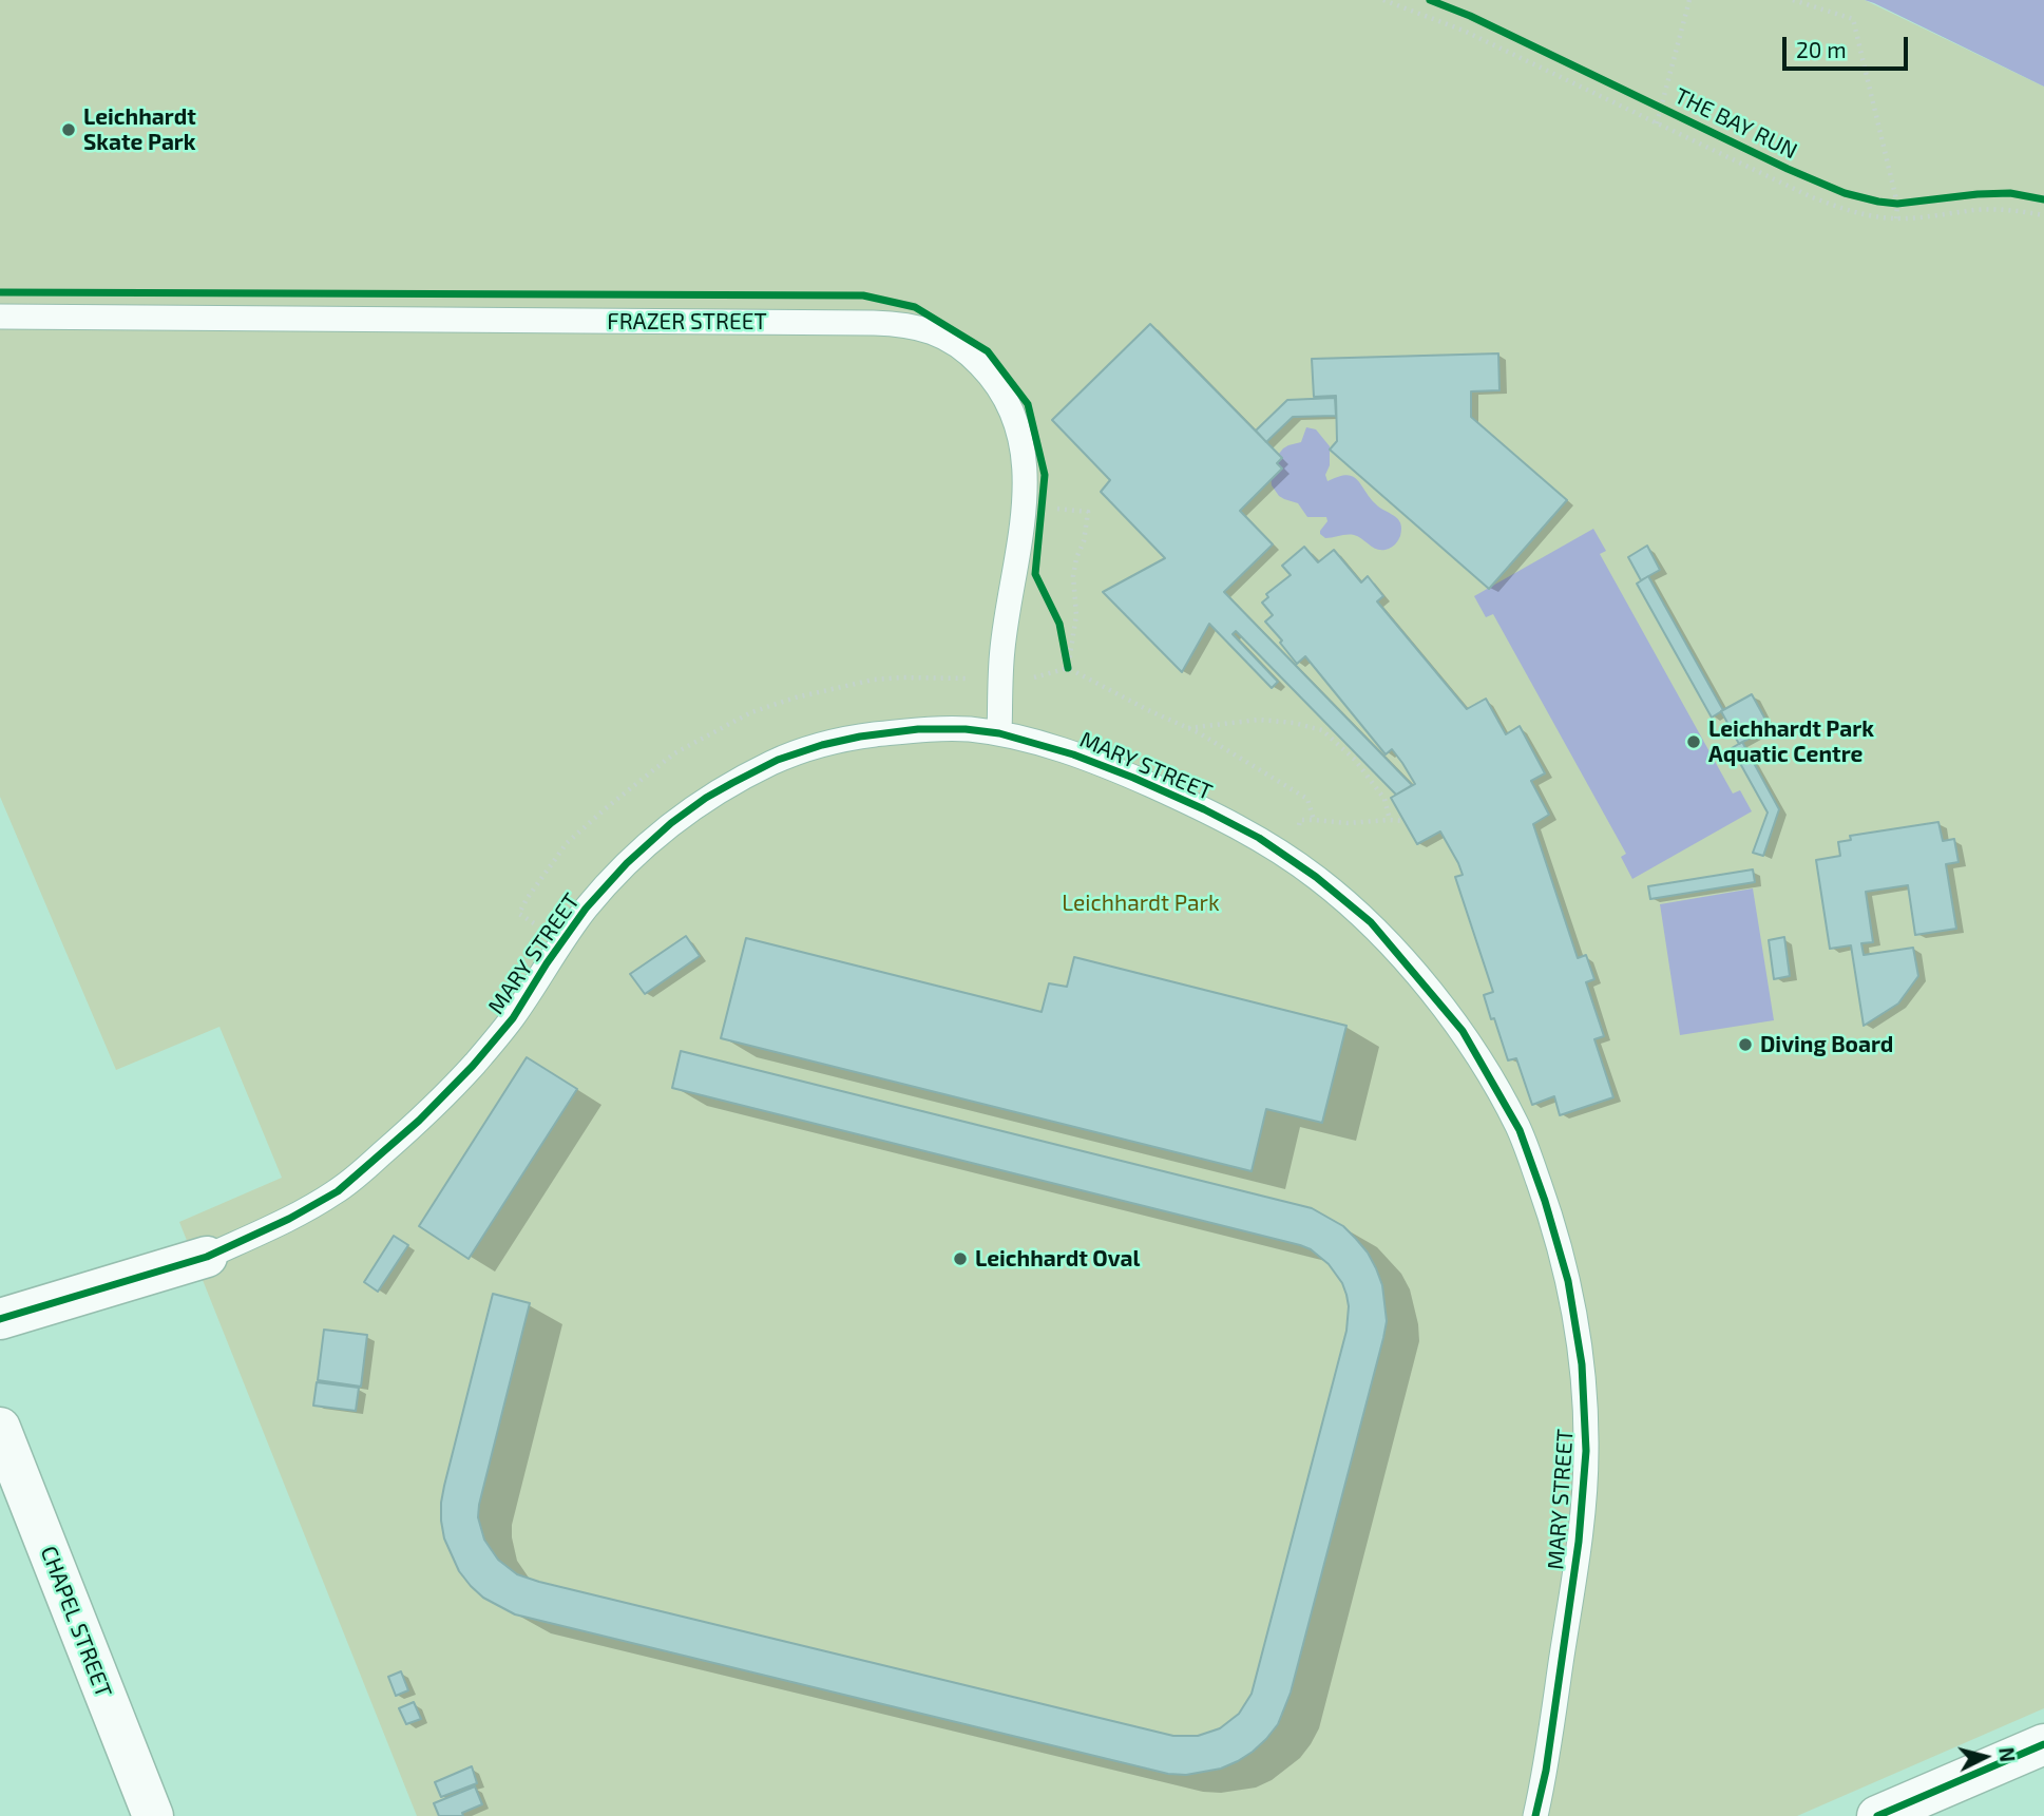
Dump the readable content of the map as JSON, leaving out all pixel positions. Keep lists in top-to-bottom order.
{
  "streets": {
    "street": ["MARY STREET", "CHAPEL STREET"],
    "lane": ["FRAZER STREET"],
    "cycle path": ["THE BAY RUN"]
  },
  "crossings": [
    ["FRAZER STREET", "MARY STREET"]
  ],
  "parks": ["Leichhardt Park"],
  "places": [
    "Leichhardt Skate Park",
    "Leichhardt Park Aquatic Centre",
    "Diving Board",
    "Leichhardt Oval"
  ],
  "scale_bar": "20 m",
  "north": "right"
}
